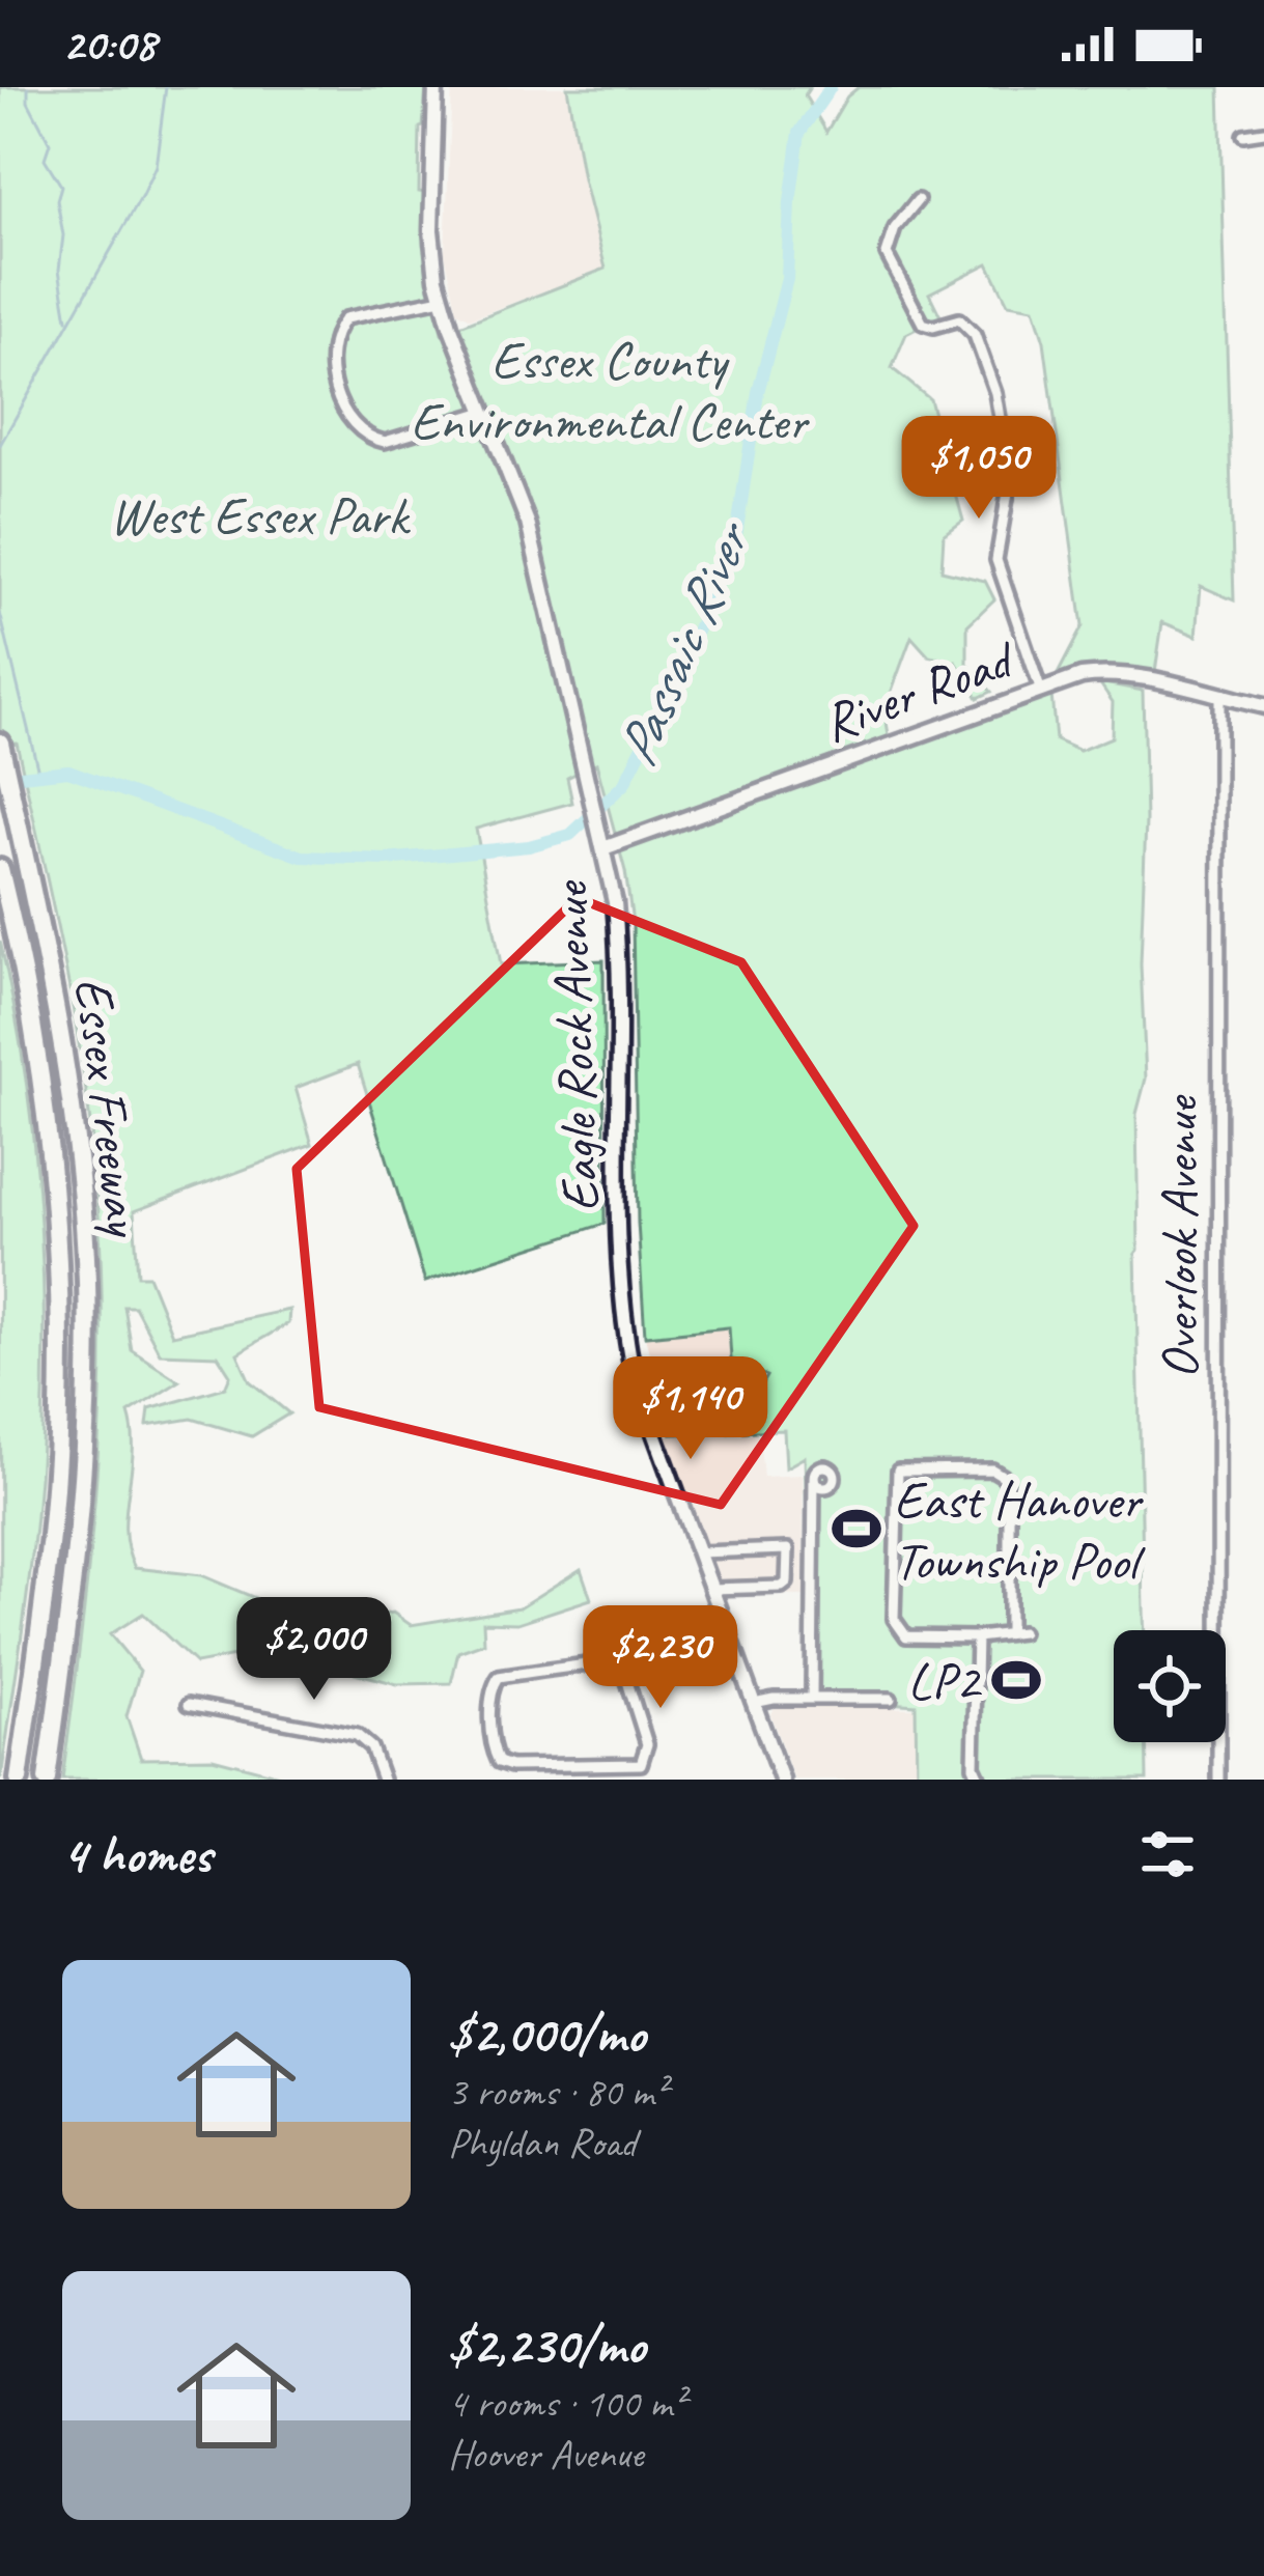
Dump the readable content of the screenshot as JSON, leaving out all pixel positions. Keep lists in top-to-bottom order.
{
  "streets": {
    "highway": ["Essex Freeway"],
    "main road": ["River Road", "Eagle Rock Avenue"],
    "street": ["Overlook Avenue"]
  },
  "crossings": [
    ["River Road", "Eagle Rock Avenue"],
    ["River Road", "Overlook Avenue"]
  ],
  "water": ["Passaic River"],
  "parks": ["Essex County Environmental Center", "West Essex Park"],
  "places": {
    "sports": ["East Hanover Township Pool", "LP2"]
  },
  "page": {
    "status": "20:08",
    "price": [
      "$1,050",
      "$1,140",
      "$2,000",
      "$2,230"
    ],
    "heading": "4 homes",
    "list": [
      {
        "name": "$2,000/mo",
        "note": "3 rooms · 80 m² · Phyldan Road"
      },
      {
        "name": "$2,230/mo",
        "note": "4 rooms · 100 m² · Hoover Avenue"
      }
    ]
  }
}
